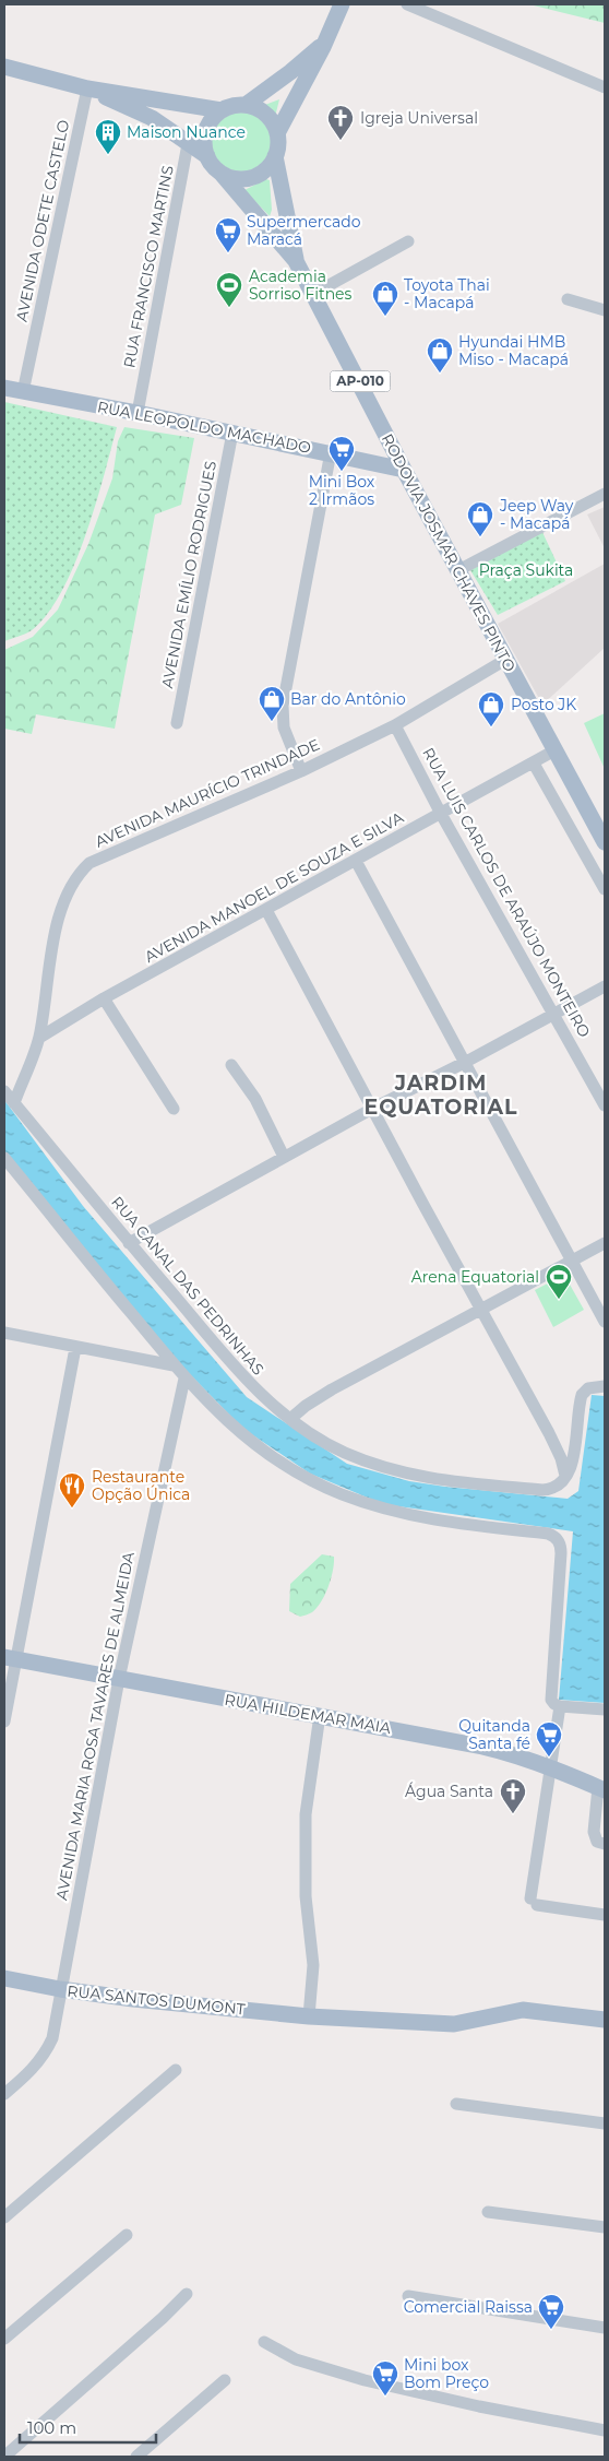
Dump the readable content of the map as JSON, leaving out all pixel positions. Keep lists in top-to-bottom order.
{
  "streets": {
    "main road": [
      "AP-010",
      "RUA LEOPOLDO MACHADO",
      "RODOVIA JOSMAR CHAVES PINTO",
      "RUA HILDEMAR MAIA",
      "RUA SANTOS DUMONT"
    ],
    "street": [
      "AVENIDA ODETE CASTELO",
      "RUA FRANCISCO MARTINS",
      "AVENIDA EMÍLIO RODRIGUES",
      "AVENIDA MAURÍCIO TRINDADE",
      "AVENIDA MANOEL DE SOUZA E SILVA",
      "RUA LUIS CARLOS DE ARAÚJO MONTEIRO",
      "RUA CANAL DAS PEDRINHAS",
      "AVENIDA MARIA ROSA TAVARES DE ALMEIDA"
    ]
  },
  "crossings": [
    ["AVENIDA ODETE CASTELO", "RUA LEOPOLDO MACHADO"],
    ["RUA FRANCISCO MARTINS", "RUA LEOPOLDO MACHADO"],
    ["AP-010", "RODOVIA JOSMAR CHAVES PINTO"],
    ["RUA LEOPOLDO MACHADO", "RODOVIA JOSMAR CHAVES PINTO"],
    ["RUA LEOPOLDO MACHADO", "AVENIDA EMÍLIO RODRIGUES"],
    ["RODOVIA JOSMAR CHAVES PINTO", "AVENIDA MAURÍCIO TRINDADE"],
    ["RODOVIA JOSMAR CHAVES PINTO", "AVENIDA MANOEL DE SOUZA E SILVA"],
    ["AVENIDA MAURÍCIO TRINDADE", "AVENIDA MANOEL DE SOUZA E SILVA"],
    ["AVENIDA MAURÍCIO TRINDADE", "RUA LUIS CARLOS DE ARAÚJO MONTEIRO"],
    ["AVENIDA MAURÍCIO TRINDADE", "RUA CANAL DAS PEDRINHAS"],
    ["AVENIDA MANOEL DE SOUZA E SILVA", "RUA LUIS CARLOS DE ARAÚJO MONTEIRO"],
    ["RUA HILDEMAR MAIA", "AVENIDA MARIA ROSA TAVARES DE ALMEIDA"],
    ["AVENIDA MARIA ROSA TAVARES DE ALMEIDA", "RUA SANTOS DUMONT"]
  ],
  "districts": ["JARDIM EQUATORIAL"],
  "parks": ["Praça Sukita"],
  "places": {
    "church": ["Igreja Universal", "Água Santa"],
    "building": ["Maison Nuance"],
    "supermarket": [
      "Supermercado Maracá",
      "Mini Box 2 Irmãos",
      "Quitanda Santa fé",
      "Comercial Raissa",
      "Mini box Bom Preço"
    ],
    "sports": ["Academia Sorriso Fitnes", "Arena Equatorial"],
    "shop": [
      "Toyota Thai - Macapá",
      "Hyundai HMB Miso - Macapá",
      "Jeep Way - Macapá",
      "Bar do Antônio",
      "Posto JK"
    ],
    "restaurant": ["Restaurante Opção Única"]
  },
  "scale_bar": "100 m"
}
